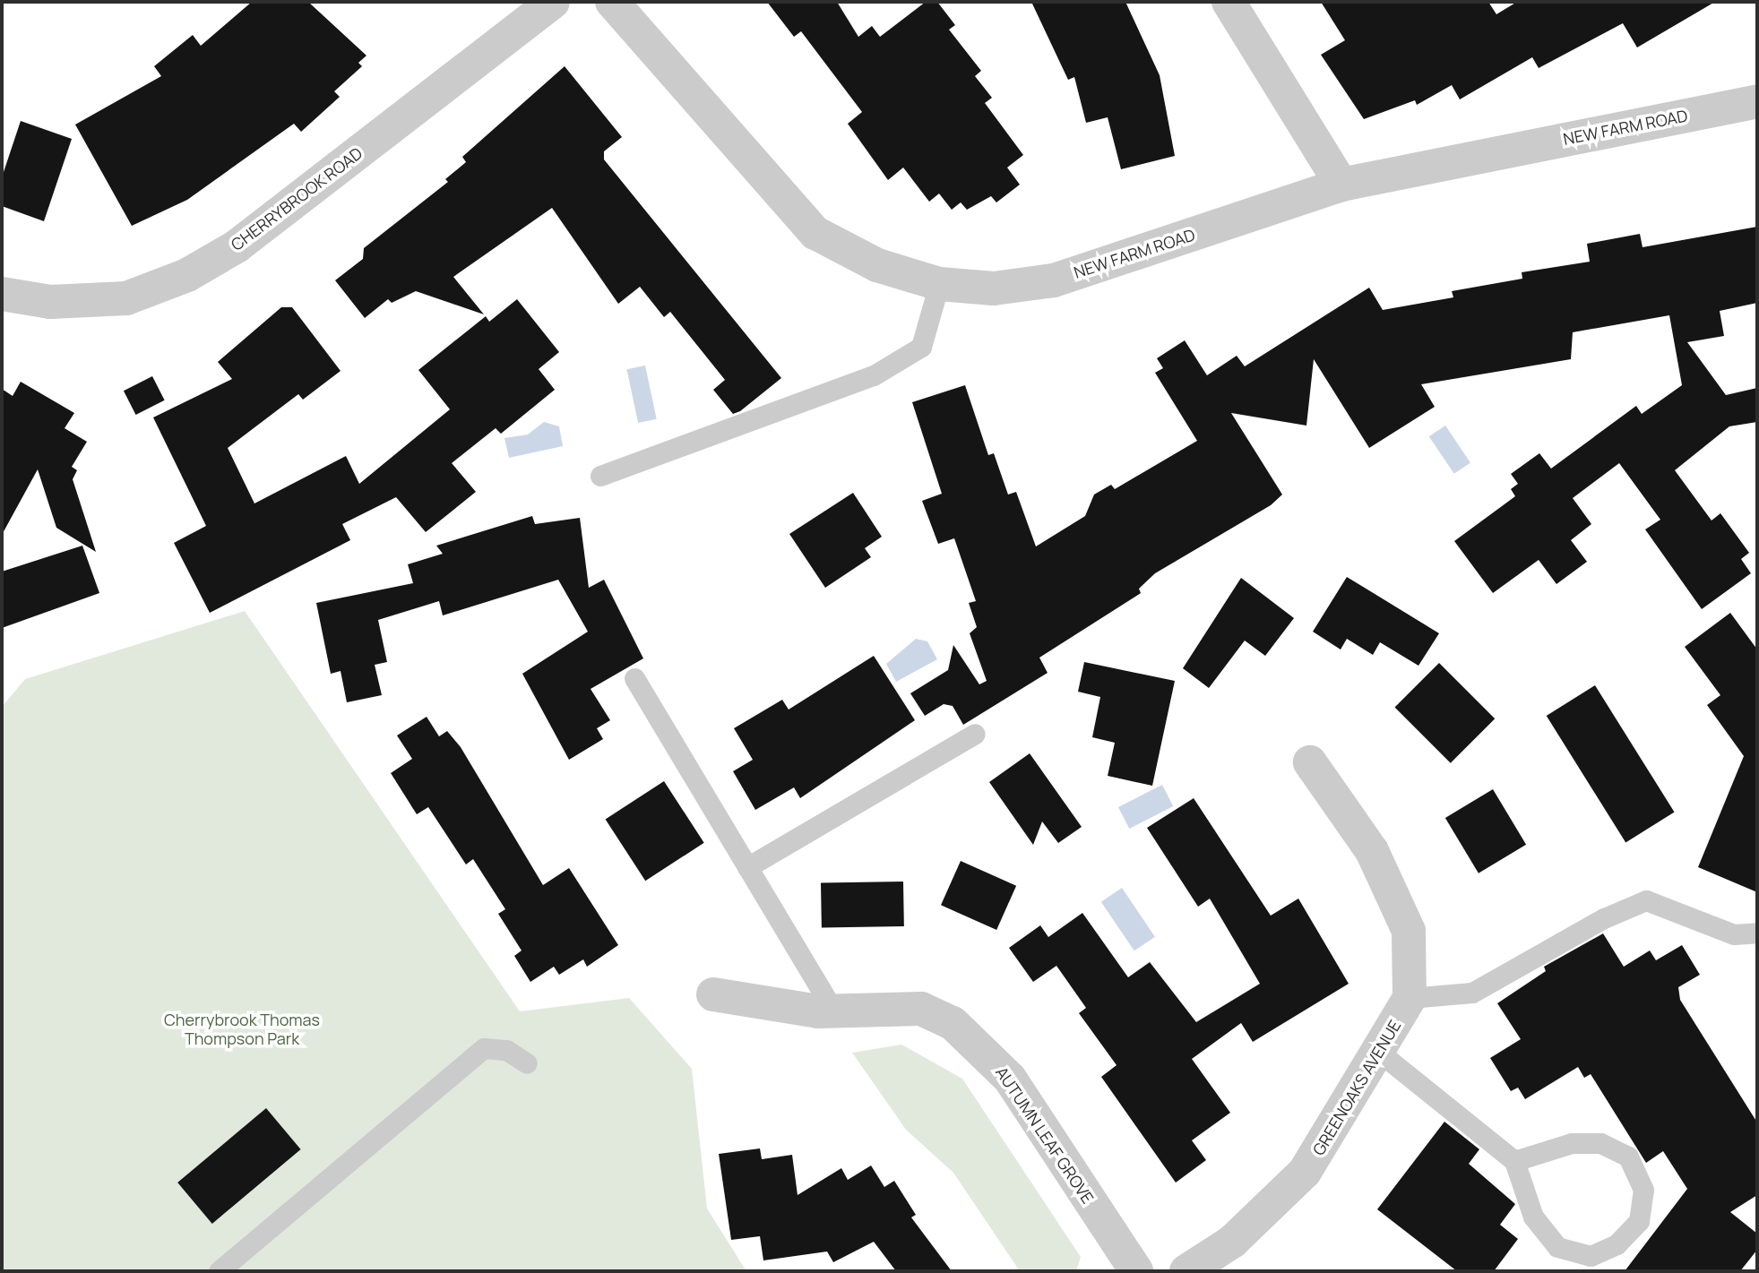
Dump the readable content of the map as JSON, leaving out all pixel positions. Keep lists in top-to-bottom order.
{
  "streets": {
    "street": [
      "NEW FARM ROAD",
      "CHERRYBROOK ROAD",
      "GREENOAKS AVENUE",
      "AUTUMN LEAF GROVE"
    ]
  },
  "parks": ["Cherrybrook Thomas Thompson Park"]
}
